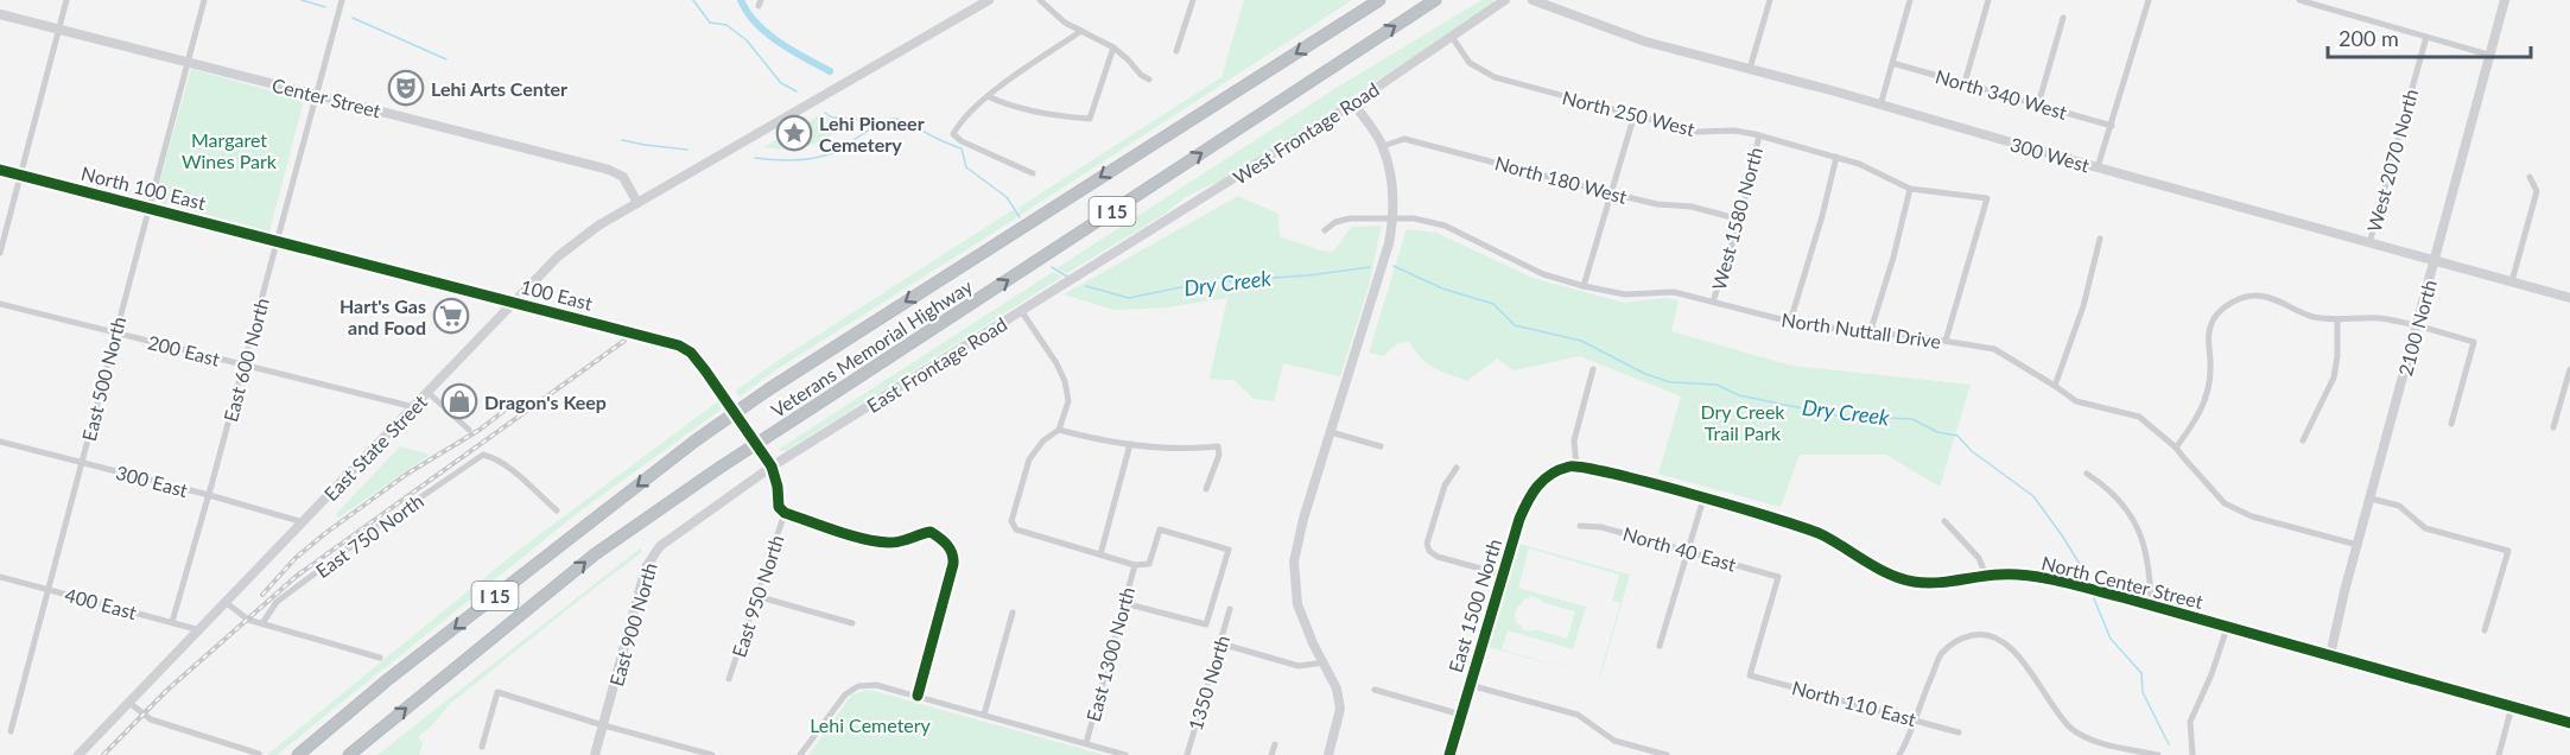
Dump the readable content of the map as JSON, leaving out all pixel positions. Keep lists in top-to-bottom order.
{
  "streets": {
    "highway": ["I 15", "Veterans Memorial Highway"],
    "street": [
      "North 340 West",
      "Center Street",
      "North 250 West",
      "West Frontage Road",
      "300 West",
      "West 2070 North",
      "North 180 West",
      "North 100 East",
      "West 1580 North",
      "100 East",
      "2100 North",
      "North Nuttall Drive",
      "200 East",
      "East 600 North",
      "East Frontage Road",
      "East 500 North",
      "East State Street",
      "300 East",
      "East 750 North",
      "North 40 East",
      "North Center Street",
      "East 950 North",
      "400 East",
      "East 1500 North",
      "East 900 North",
      "East 1300 North",
      "1350 North",
      "North 110 East"
    ]
  },
  "crossings": [
    ["Center Street", "East 600 North"],
    ["Center Street", "East 500 North"],
    ["Center Street", "East State Street"],
    ["North 250 West", "West Frontage Road"],
    ["North 250 West", "West 1580 North"],
    ["North 250 West", "North Nuttall Drive"],
    ["West Frontage Road", "East Frontage Road"],
    ["300 West", "West 2070 North"],
    ["300 West", "2100 North"],
    ["North 180 West", "West 1580 North"],
    ["North 100 East", "100 East"],
    ["North 100 East", "East 600 North"],
    ["North 100 East", "East 500 North"],
    ["West 1580 North", "North Nuttall Drive"],
    ["100 East", "East 600 North"],
    ["100 East", "East Frontage Road"],
    ["100 East", "East State Street"],
    ["100 East", "East 900 North"],
    ["2100 North", "North Nuttall Drive"],
    ["2100 North", "North Center Street"],
    ["200 East", "East 600 North"],
    ["200 East", "East 500 North"],
    ["200 East", "East State Street"],
    ["East 600 North", "300 East"],
    ["East 600 North", "400 East"],
    ["East Frontage Road", "East 900 North"],
    ["East 500 North", "300 East"],
    ["East 500 North", "400 East"],
    ["East State Street", "300 East"],
    ["East State Street", "400 East"],
    ["North 40 East", "North 110 East"],
    ["North Center Street", "East 1500 North"]
  ],
  "water": ["Dry Creek"],
  "parks": ["Margaret Wines Park", "Dry Creek Trail Park", "Lehi Cemetery"],
  "places": {
    "theatre": ["Lehi Arts Center"],
    "place": ["Lehi Pioneer Cemetery"],
    "supermarket": ["Hart's Gas and Food"],
    "shop": ["Dragon's Keep"]
  },
  "scale_bar": "200 m"
}
